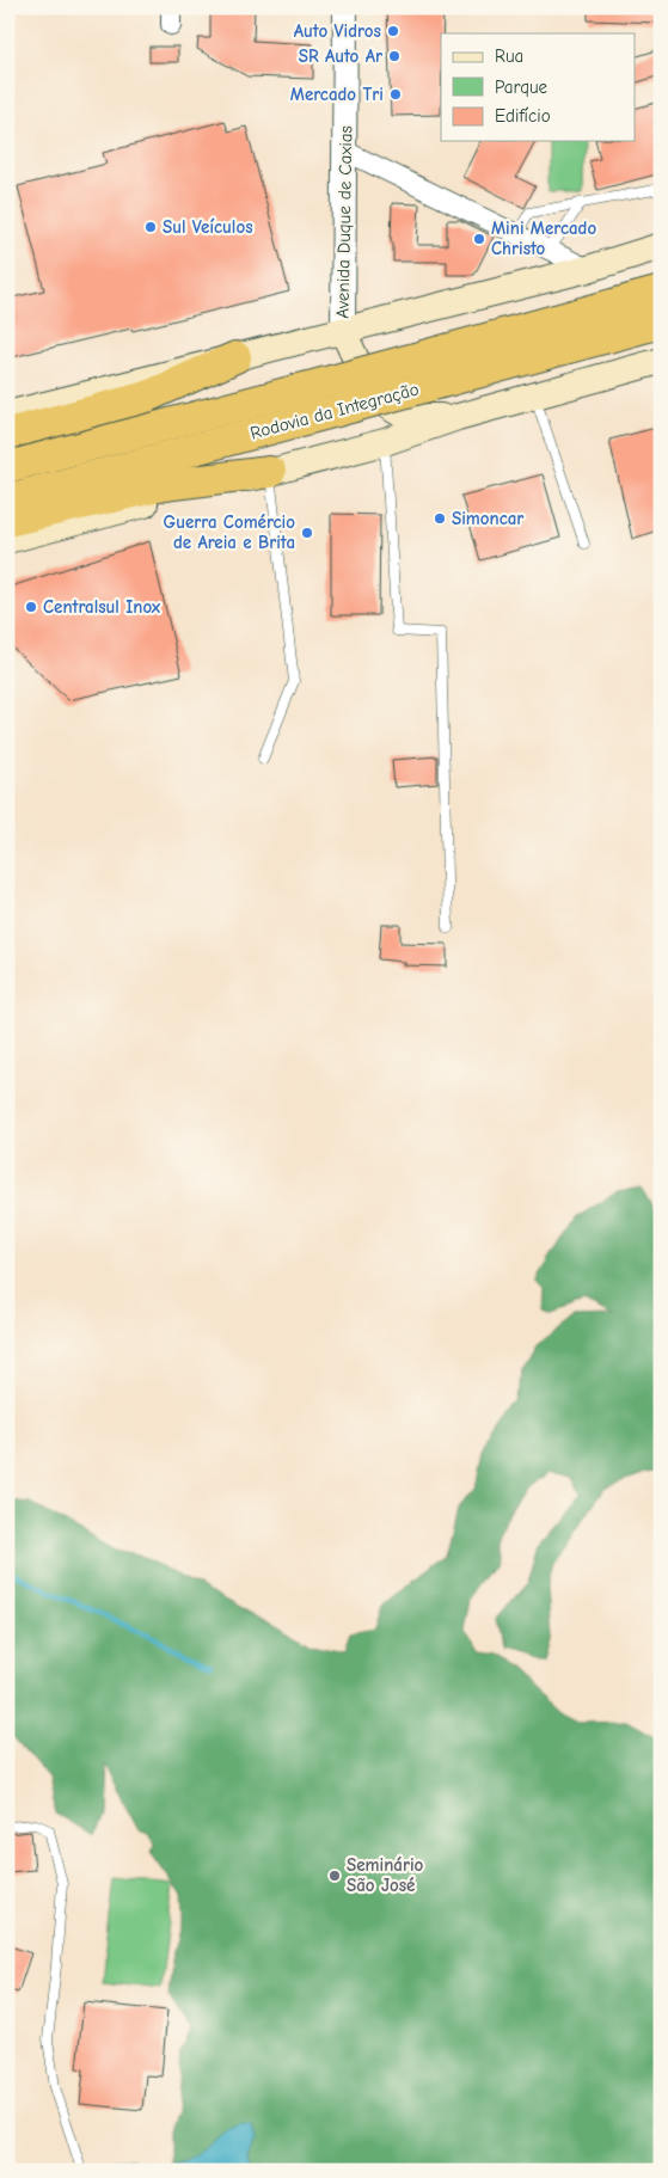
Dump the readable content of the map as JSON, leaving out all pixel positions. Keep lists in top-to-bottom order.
{
  "streets": {
    "highway": ["Rodovia da Integração"],
    "street": ["Avenida Duque de Caxias"]
  },
  "places": [
    "Auto Vidros",
    "SR Auto Ar",
    "Mercado Tri",
    "Sul Veículos",
    "Mini Mercado Christo",
    "Simoncar",
    "Guerra Comércio de Areia e Brita",
    "Centralsul Inox",
    "Seminário São José"
  ],
  "legend": ["Rua", "Parque", "Edifício"]
}
